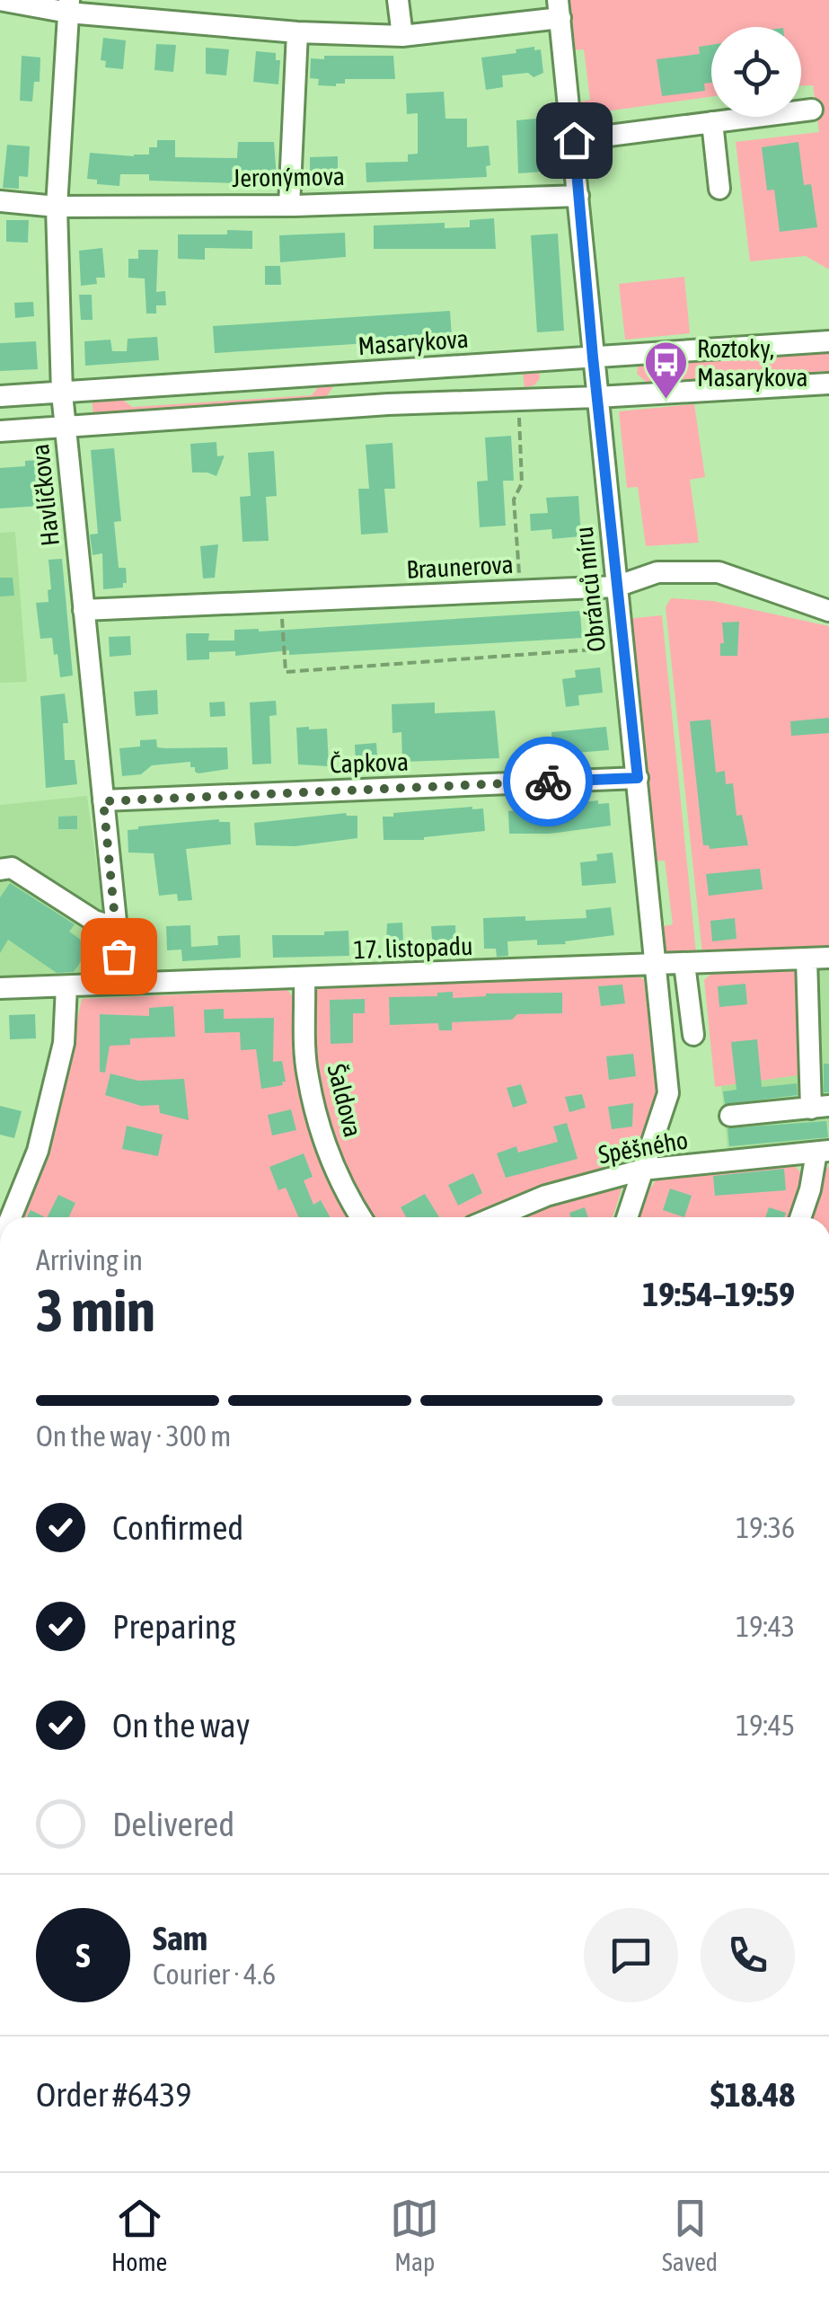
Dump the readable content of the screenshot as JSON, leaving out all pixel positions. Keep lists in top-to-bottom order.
{
  "streets": {
    "street": [
      "Jeronýmova",
      "Masarykova",
      "Havlíčkova",
      "Braunerova",
      "Obránců míru",
      "Čapkova",
      "17. listopadu",
      "Šaldova",
      "Spěšného"
    ]
  },
  "crossings": [
    ["Jeronýmova", "Havlíčkova"],
    ["Jeronýmova", "Obránců míru"],
    ["Masarykova", "Havlíčkova"],
    ["Masarykova", "Obránců míru"],
    ["Havlíčkova", "Braunerova"],
    ["Havlíčkova", "Čapkova"],
    ["Havlíčkova", "17. listopadu"],
    ["Braunerova", "Obránců míru"],
    ["Obránců míru", "Čapkova"],
    ["Obránců míru", "17. listopadu"],
    ["Obránců míru", "Spěšného"],
    ["17. listopadu", "Šaldova"]
  ],
  "places": {
    "bus stop": ["Roztoky, Masarykova"]
  },
  "page": {
    "heading": ["3 min", "Arriving in", "19:54–19:59"],
    "panel": [
      "Sam",
      "Courier · 4.6",
      "Order #6439",
      "$18.48"
    ],
    "bar": "On the way · 300 m",
    "list": [
      ["Confirmed", "19:36"],
      ["Preparing", "19:43"],
      ["On the way", "19:45"],
      "Delivered"
    ],
    "round": "S",
    "tabs": ["Home", "Map", "Saved"]
  }
}
